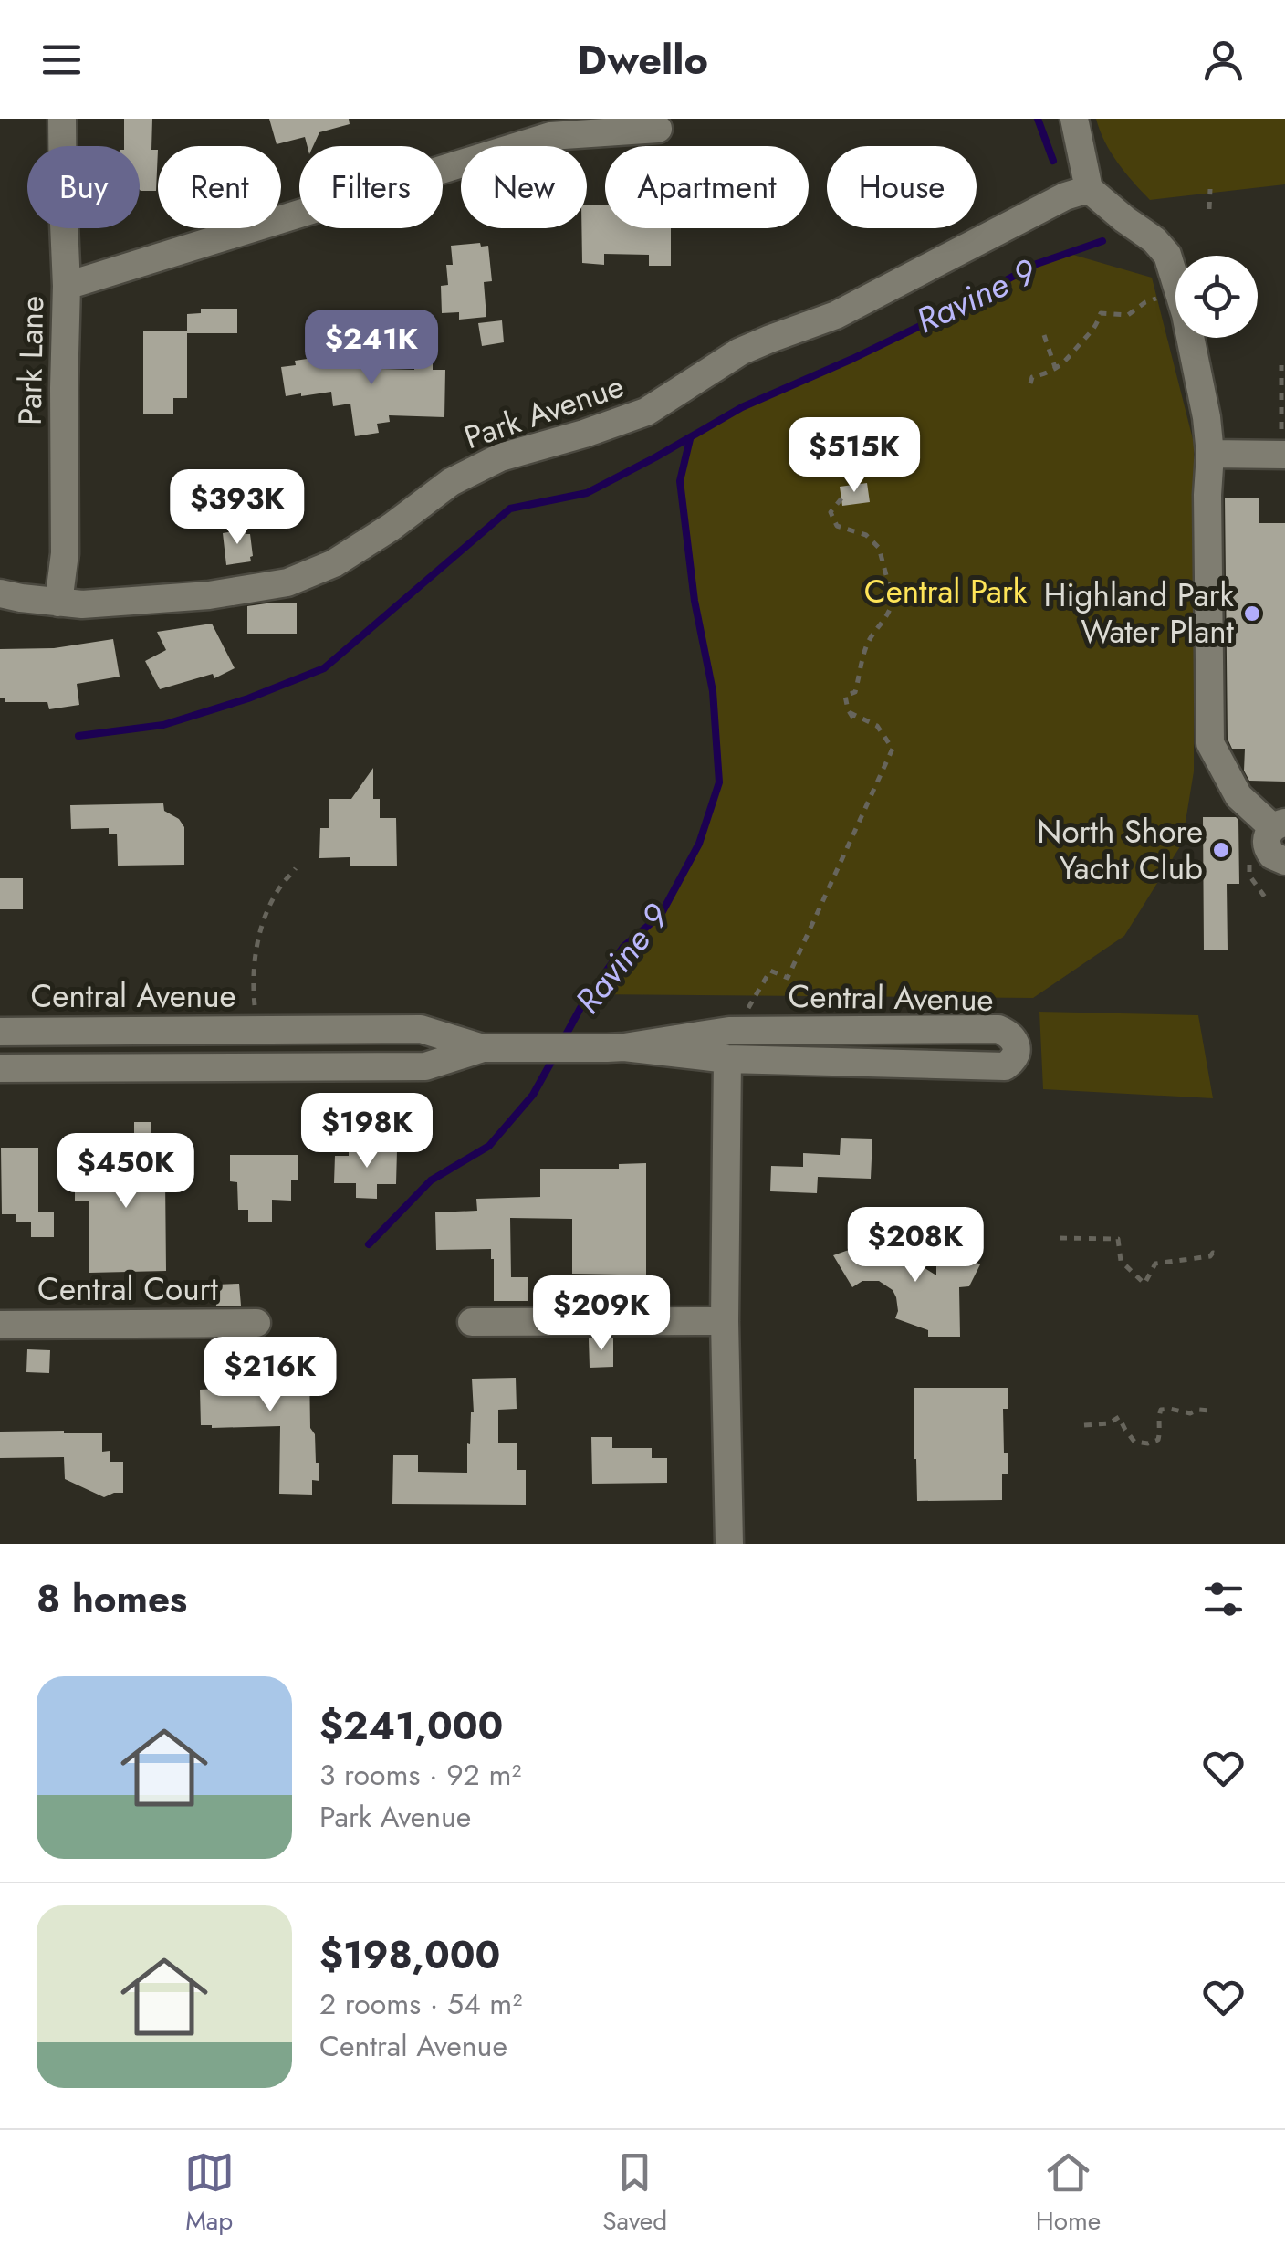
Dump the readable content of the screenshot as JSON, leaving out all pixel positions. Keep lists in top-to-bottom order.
{
  "streets": {
    "street": [
      "Park Lane",
      "Park Avenue",
      "Central Avenue",
      "Central Court"
    ]
  },
  "crossings": [
    ["Park Lane", "Park Avenue"]
  ],
  "water": ["Ravine 9"],
  "parks": ["Central Park"],
  "places": ["Highland Park Water Plant", "North Shore Yacht Club"],
  "page": {
    "header": "Dwello",
    "chip": [
      "Buy",
      "Rent",
      "Filters",
      "New",
      "Apartment",
      "House"
    ],
    "price": [
      "$241K",
      "$515K",
      "$393K",
      "$198K",
      "$450K",
      "$208K",
      "$209K",
      "$216K"
    ],
    "heading": "8 homes",
    "list": [
      {
        "name": "$241,000",
        "note": "3 rooms · 92 m² · Park Avenue"
      },
      {
        "name": "$198,000",
        "note": "2 rooms · 54 m² · Central Avenue"
      }
    ],
    "tabs": ["Map", "Saved", "Home"]
  }
}
